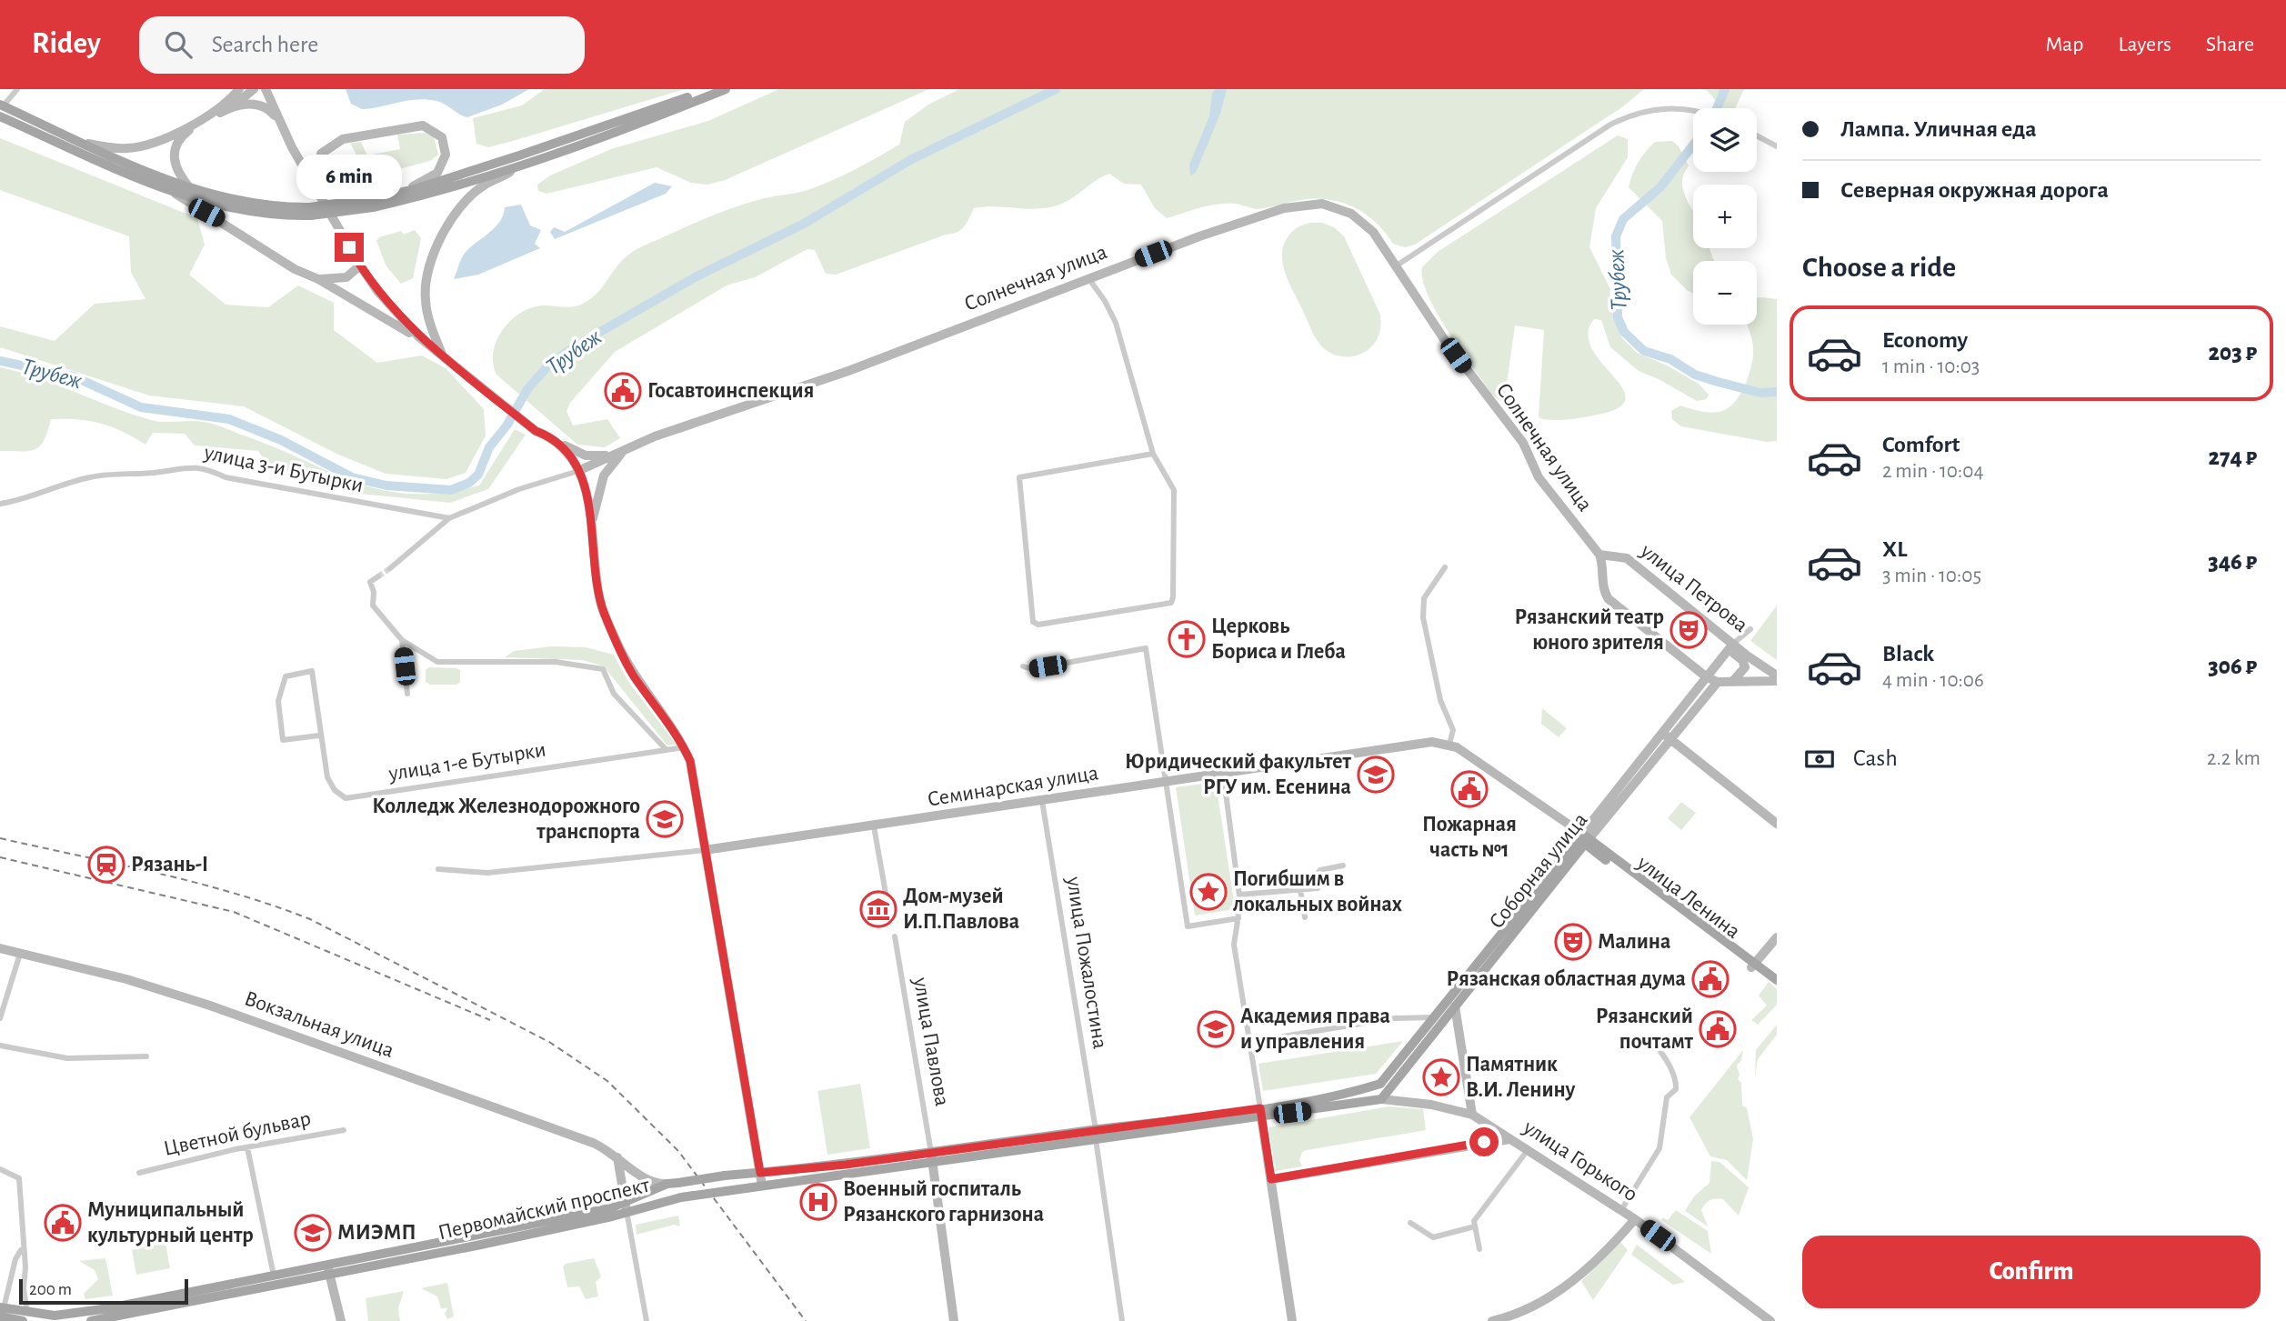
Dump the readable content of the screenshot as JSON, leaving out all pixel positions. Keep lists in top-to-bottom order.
{
  "streets": {
    "main road": [
      "Солнечная улица",
      "улица Петрова",
      "Семинарская улица",
      "Соборная улица",
      "улица Ленина",
      "Вокзальная улица",
      "улица Павлова",
      "улица Горького",
      "Первомайский проспект"
    ],
    "street": [
      "улица 3-и Бутырки",
      "улица 1-е Бутырки",
      "улица Пожалостина",
      "Цветной бульвар"
    ]
  },
  "crossings": [
    ["Солнечная улица", "улица Петрова"],
    ["улица Петрова", "Соборная улица"],
    ["Семинарская улица", "улица Пожалостина"],
    ["Соборная улица", "улица Ленина"],
    ["Соборная улица", "улица Горького"],
    ["Соборная улица", "Первомайский проспект"],
    ["улица Пожалостина", "Первомайский проспект"],
    ["Вокзальная улица", "Первомайский проспект"],
    ["улица Павлова", "Первомайский проспект"],
    ["улица Горького", "Первомайский проспект"]
  ],
  "water": ["Трубеж"],
  "places": {
    "public building": [
      "Госавтоинспекция",
      "Пожарная часть №1",
      "Рязанская областная дума",
      "Рязанский почтамт",
      "Муниципальный культурный центр"
    ],
    "theatre": ["Рязанский театр юного зрителя", "Малина"],
    "church": ["Церковь Бориса и Глеба"],
    "school or university": [
      "Юридический факультет РГУ им. Есенина",
      "Колледж Железнодорожного транспорта",
      "Академия права и управления",
      "МИЭМП"
    ],
    "station": ["Рязань-I"],
    "place": ["Погибшим в локальных войнах", "Памятник В.И. Ленину"],
    "museum": ["Дом-музей И.П.Павлова"],
    "hospital": ["Военный госпиталь Рязанского гарнизона"]
  },
  "scale_bar": "200 m",
  "page": {
    "header": "Ridey",
    "search": "Search here",
    "nav": ["Map", "Layers", "Share"],
    "banner": ["Лампа. Уличная еда", "Северная окружная дорога"],
    "map_buttons": ["+", "−"],
    "bubble": "6 min",
    "heading": "Choose a ride",
    "list": [
      {
        "name": "Economy",
        "note": "1 min · 10:03",
        "value": "203 ₽"
      },
      {
        "name": "Comfort",
        "note": "2 min · 10:04",
        "value": "274 ₽"
      },
      {
        "name": "XL",
        "note": "3 min · 10:05",
        "value": "346 ₽"
      },
      {
        "name": "Black",
        "note": "4 min · 10:06",
        "value": "306 ₽"
      }
    ],
    "pay": ["Cash", "2.2 km"],
    "buttons": "Confirm",
    "scale": "200 m"
  }
}
